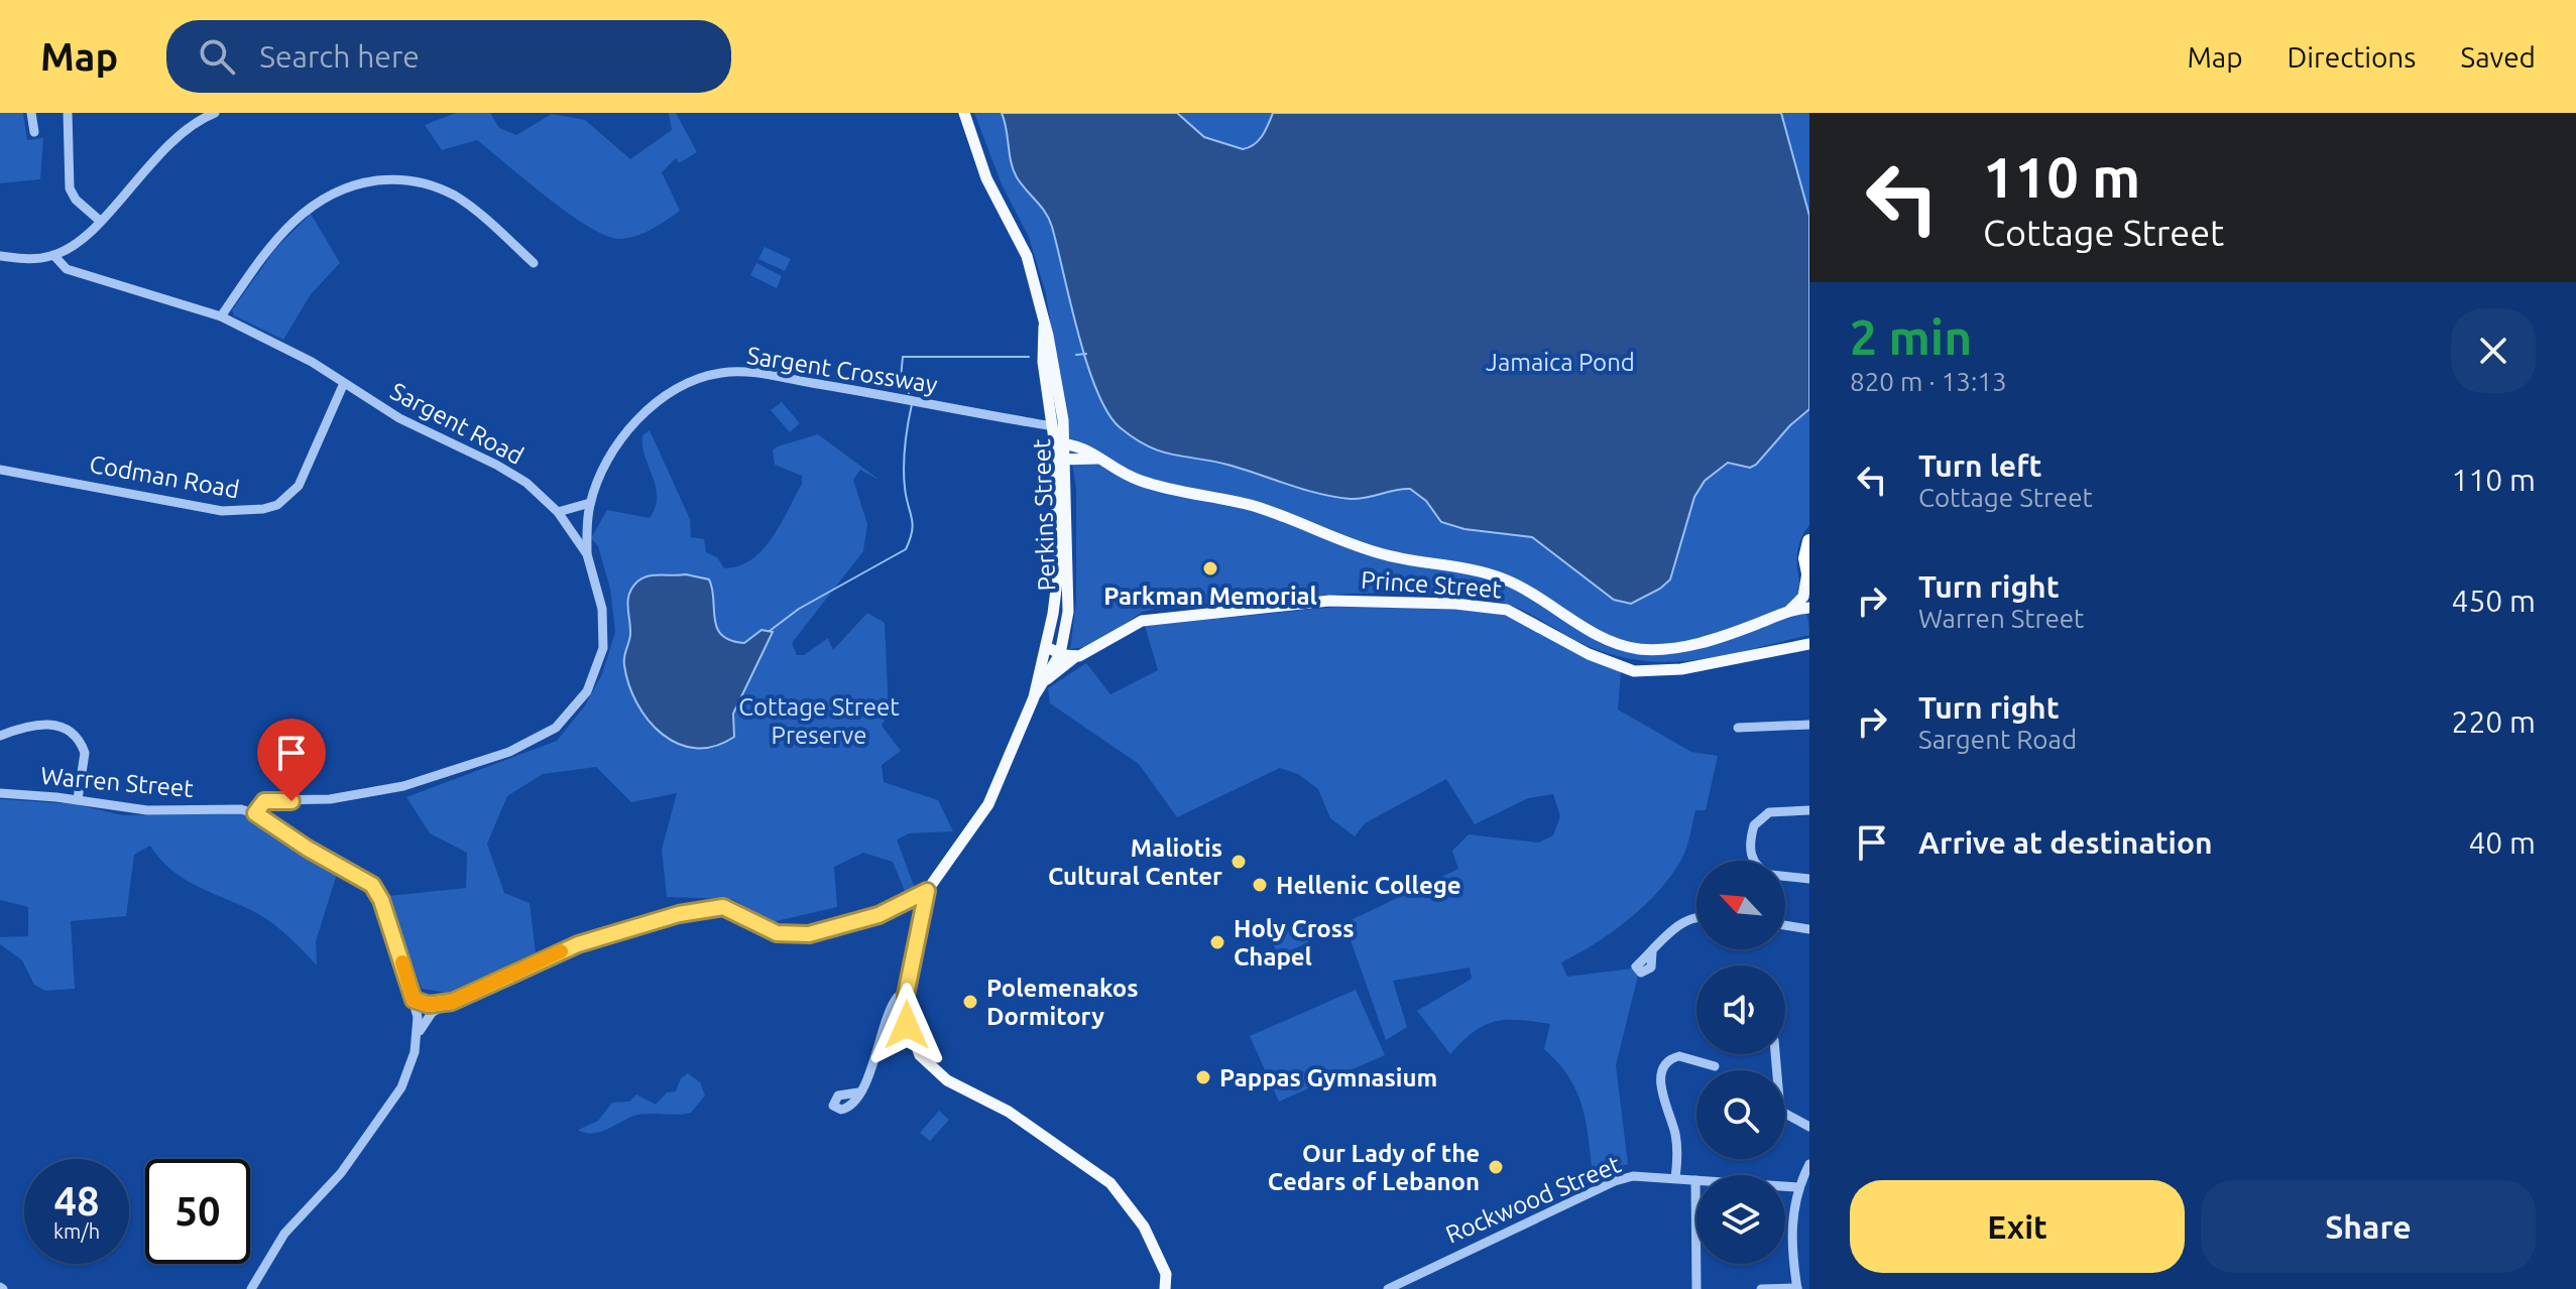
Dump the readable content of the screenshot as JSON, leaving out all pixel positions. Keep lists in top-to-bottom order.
{
  "streets": {
    "main road": ["Perkins Street", "Prince Street"],
    "street": [
      "Sargent Crossway",
      "Sargent Road",
      "Codman Road",
      "Warren Street",
      "Rockwood Street"
    ]
  },
  "crossings": [
    ["Sargent Crossway", "Sargent Road"],
    ["Sargent Crossway", "Perkins Street"],
    ["Sargent Road", "Codman Road"],
    ["Sargent Road", "Warren Street"],
    ["Perkins Street", "Prince Street"]
  ],
  "parks": ["Jamaica Pond", "Cottage Street Preserve"],
  "places": [
    "Parkman Memorial",
    "Maliotis Cultural Center",
    "Hellenic College",
    "Holy Cross Chapel",
    "Polemenakos Dormitory",
    "Pappas Gymnasium",
    "Our Lady of the Cedars of Lebanon"
  ],
  "north": "top left",
  "page": {
    "header": "Map",
    "search": "Search here",
    "nav": ["Map", "Directions", "Saved"],
    "turn": ["110 m", "Cottage Street"],
    "heading": ["2 min", "820 m · 13:13"],
    "list": [
      {
        "name": "Turn left",
        "note": "Cottage Street",
        "value": "110 m"
      },
      {
        "name": "Turn right",
        "note": "Warren Street",
        "value": "450 m"
      },
      {
        "name": "Turn right",
        "note": "Sargent Road",
        "value": "220 m"
      },
      {
        "name": "Arrive at destination",
        "value": "40 m"
      }
    ],
    "speed": "48 km/h",
    "limit": "50",
    "buttons": ["Exit", "Share"]
  }
}
